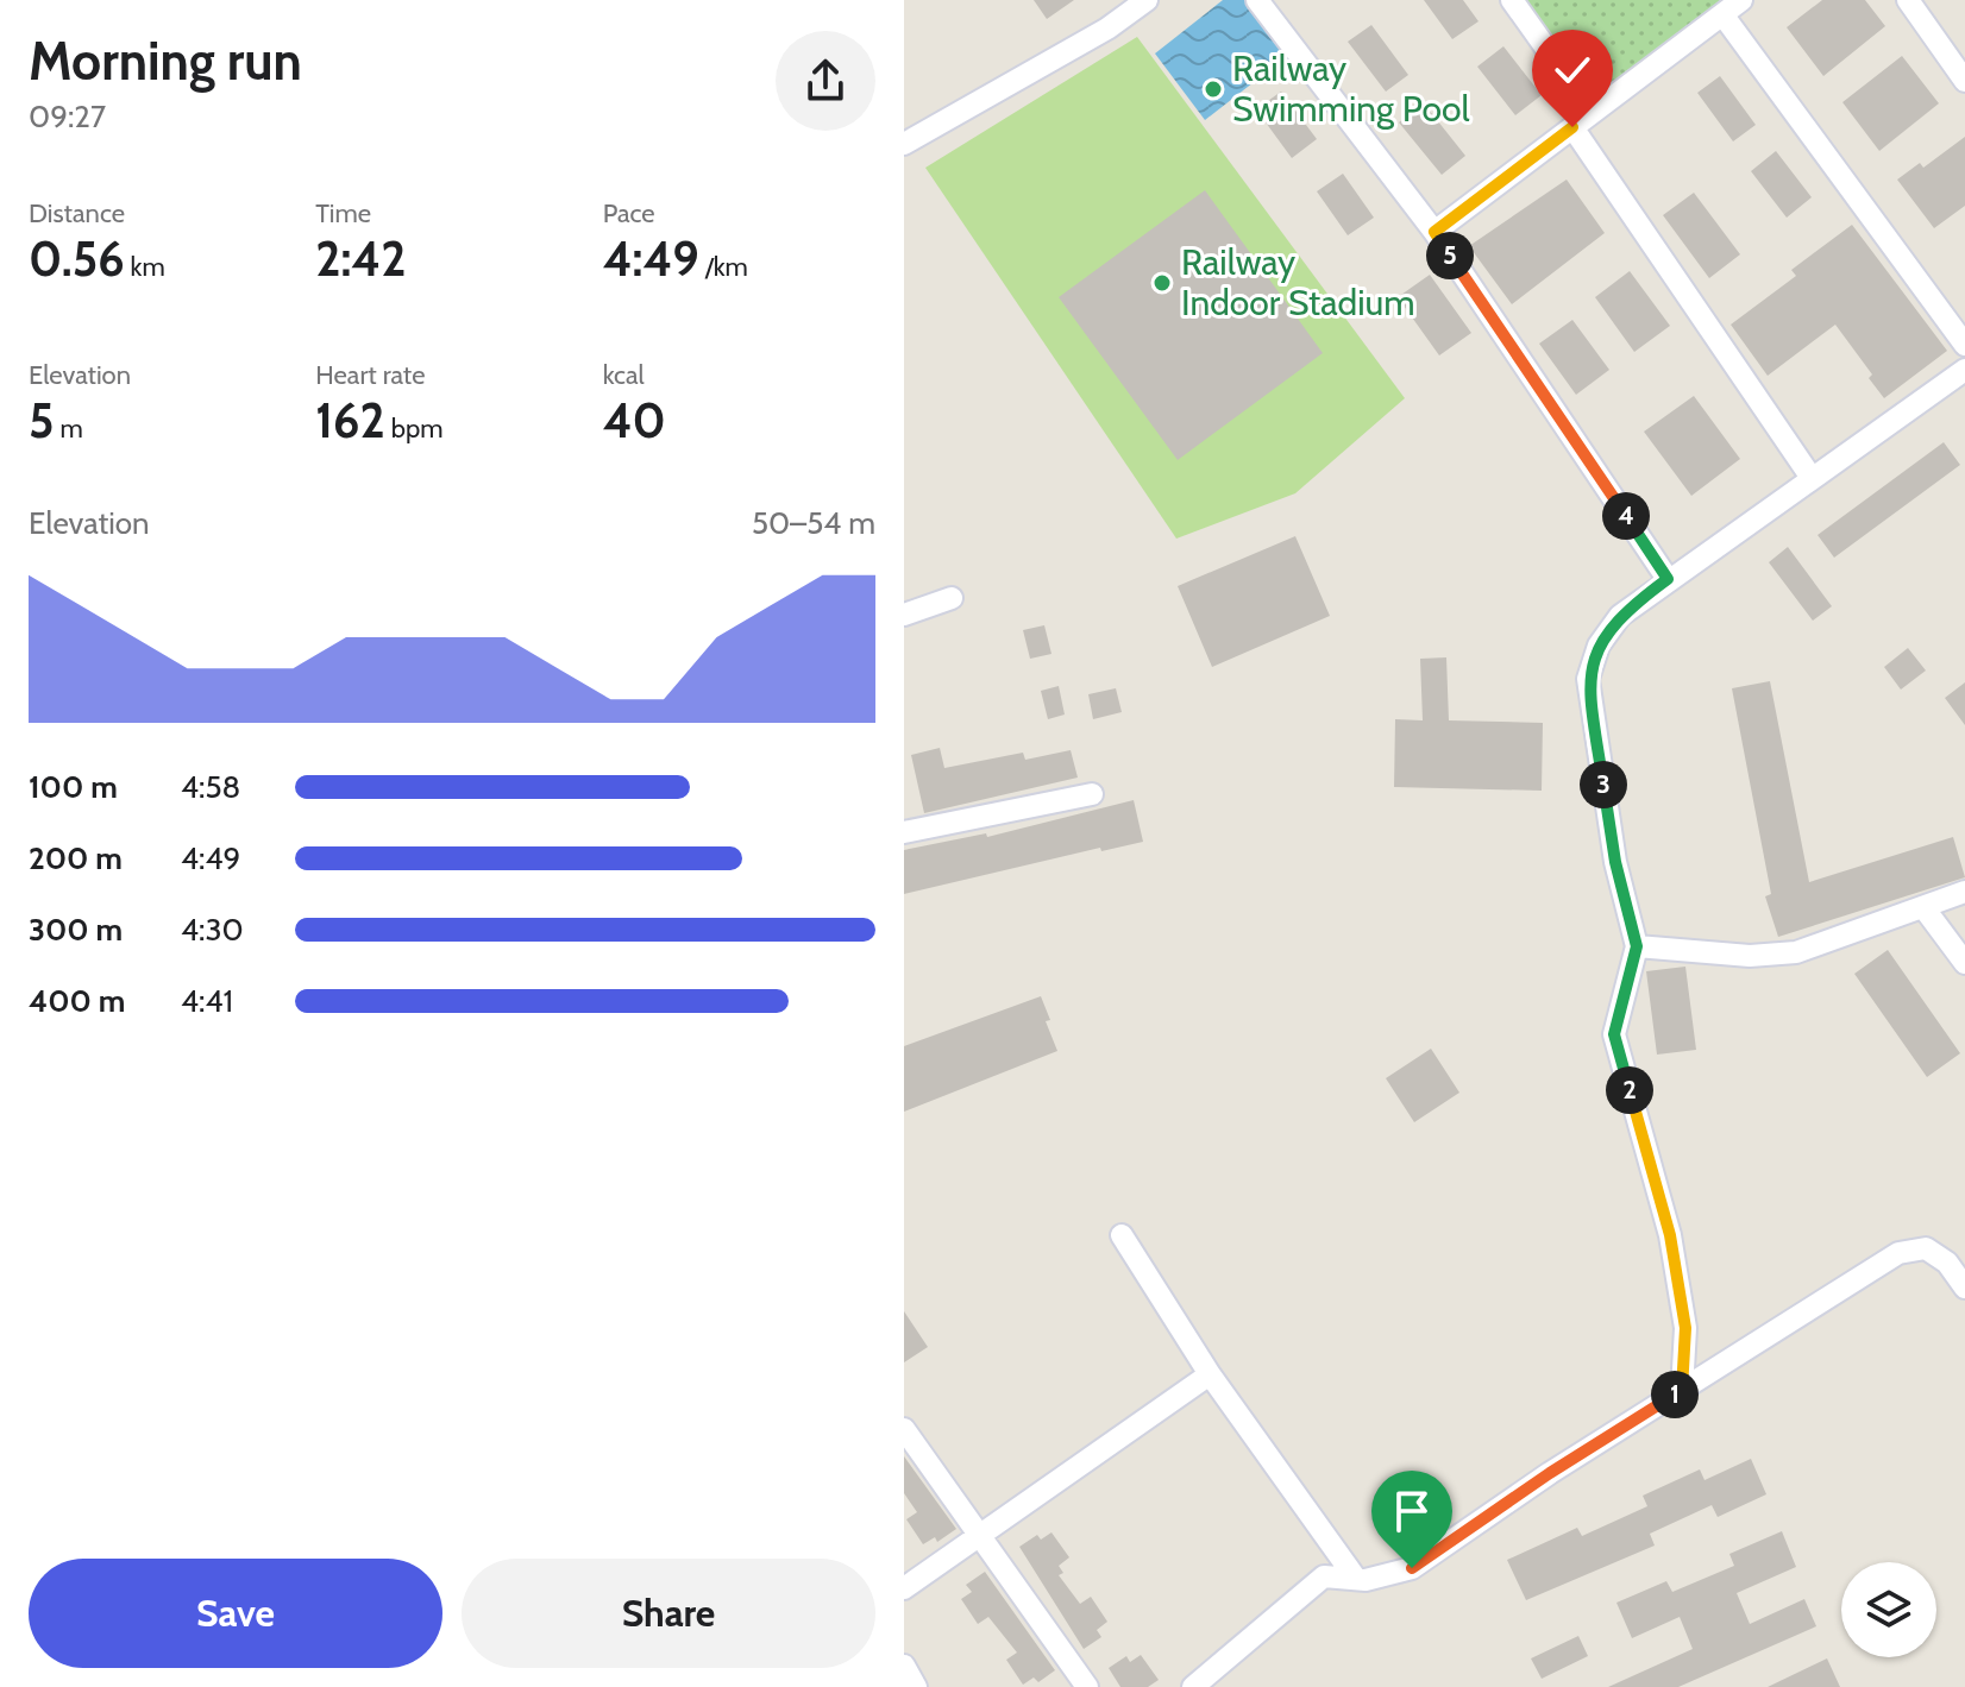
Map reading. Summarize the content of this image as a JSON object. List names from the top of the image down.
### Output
{
  "places": ["Railway Swimming Pool", "Railway Indoor Stadium"],
  "page": {
    "heading": ["Morning run", "09:27"],
    "stats": [
      ["Distance", "0.56 km"],
      ["Time", "2:42"],
      ["Pace", "4:49 /km"],
      ["Elevation", "5 m"],
      ["Heart rate", "162 bpm"],
      ["kcal", "40"]
    ],
    "pins": [
      "5",
      "4",
      "3",
      "2",
      "1"
    ],
    "chart": ["Elevation", "50–54 m"],
    "list": [
      {
        "name": "100 m",
        "note": "4:58"
      },
      {
        "name": "200 m",
        "note": "4:49"
      },
      {
        "name": "300 m",
        "note": "4:30"
      },
      {
        "name": "400 m",
        "note": "4:41"
      }
    ],
    "buttons": ["Save", "Share"]
  }
}
